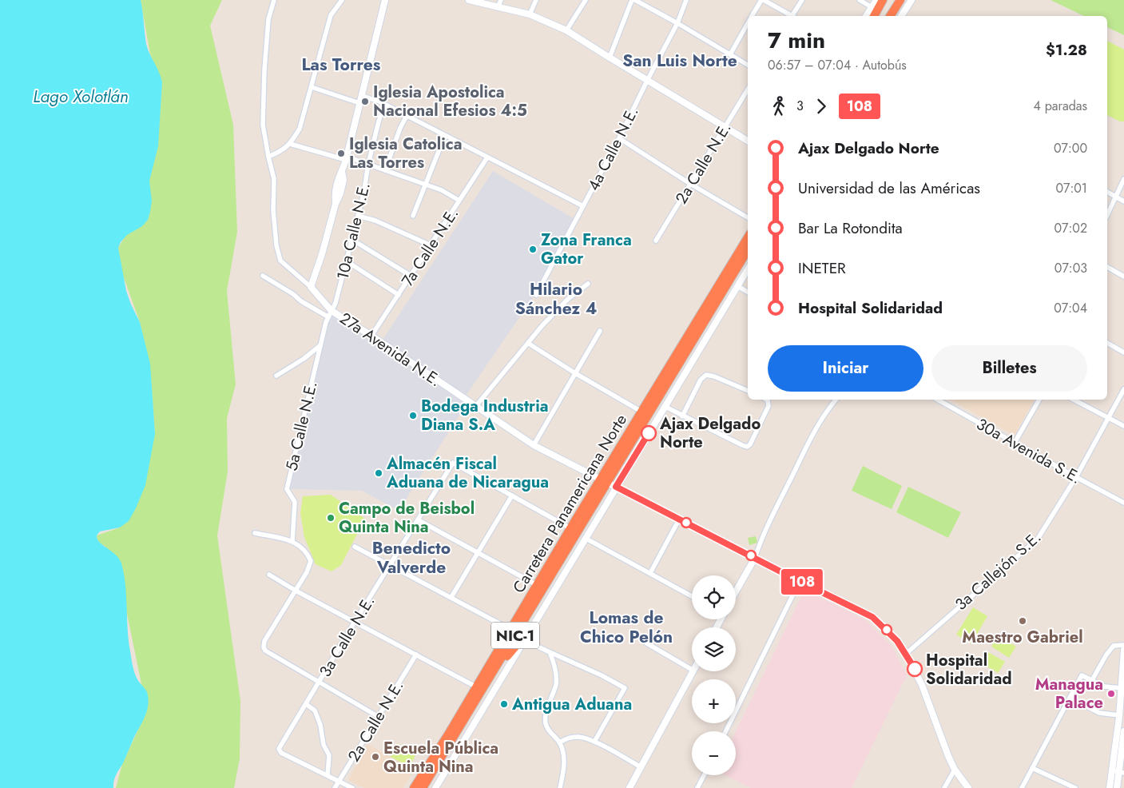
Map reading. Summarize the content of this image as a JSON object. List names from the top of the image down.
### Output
{
  "streets": {
    "highway": ["Carretera Panamericana Norte", "NIC-1"],
    "street": [
      "4a Calle N.E.",
      "2a Calle N.E.",
      "10a Calle N.E.",
      "7a Calle N.E.",
      "27a Avenida N.E.",
      "5a Calle N.E.",
      "30a Avenida S.E.",
      "3a Callejón S.E.",
      "3a Calle N.E."
    ]
  },
  "crossings": [
    ["10a Calle N.E.", "27a Avenida N.E."],
    ["10a Calle N.E.", "5a Calle N.E."],
    ["7a Calle N.E.", "27a Avenida N.E."],
    ["27a Avenida N.E.", "5a Calle N.E."],
    ["27a Avenida N.E.", "Carretera Panamericana Norte"],
    ["27a Avenida N.E.", "3a Callejón S.E."],
    ["30a Avenida S.E.", "3a Callejón S.E."]
  ],
  "districts": [
    "San Luis Norte",
    "Las Torres",
    "Hilario Sánchez 4",
    "Benedicto Valverde",
    "Lomas de Chico Pelón"
  ],
  "water": ["Lago Xolotlán"],
  "places": [
    "Iglesia Apostolica Nacional Efesios 4:5",
    "Iglesia Catolica Las Torres",
    "Zona Franca Gator",
    "Bodega Industria Diana S.A",
    "Ajax Delgado Norte",
    "Almacén Fiscal Aduana de Nicaragua",
    "Campo de Beisbol Quinta Nina",
    "Maestro Gabriel",
    "Hospital Solidaridad",
    "Managua Palace",
    "Antigua Aduana",
    "Escuela Pública Quinta Nina"
  ],
  "lines": ["bus line 108"],
  "page": {
    "on_map": "108",
    "heading": ["7 min", "06:57 – 07:04 · Autobús", "$1.28"],
    "legs": ["3", "108", "4 paradas"],
    "list": [
      {
        "name": "Ajax Delgado Norte",
        "value": "07:00"
      },
      {
        "name": "Universidad de las Américas",
        "value": "07:01"
      },
      {
        "name": "Bar La Rotondita",
        "value": "07:02"
      },
      {
        "name": "INETER",
        "value": "07:03"
      },
      {
        "name": "Hospital Solidaridad",
        "value": "07:04"
      }
    ],
    "buttons": ["Iniciar", "Billetes"],
    "map_buttons": ["+", "−"]
  }
}
